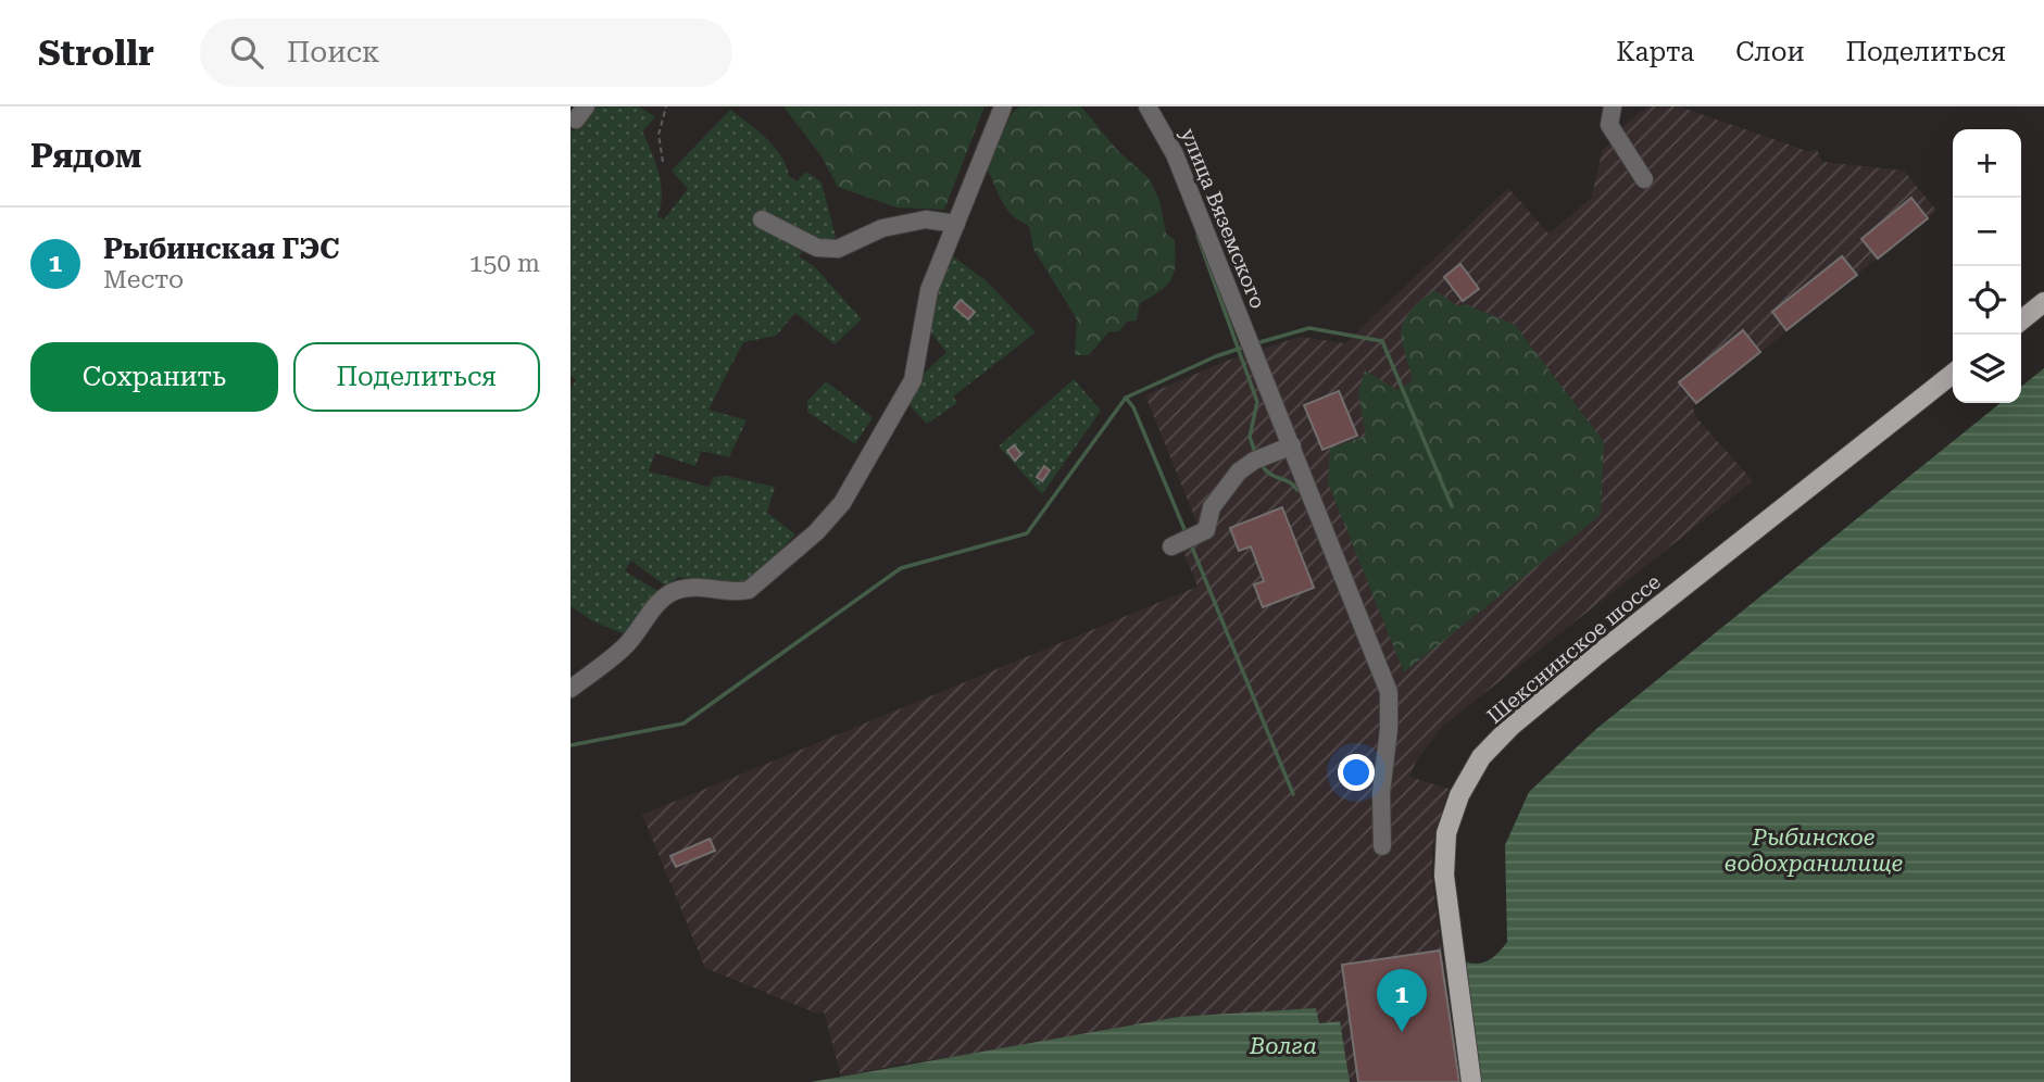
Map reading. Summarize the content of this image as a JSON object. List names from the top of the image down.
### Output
{
  "streets": {
    "main road": ["Шекснинское шоссе"],
    "street": ["улица Вяземского"]
  },
  "water": ["Рыбинское водохранилище", "Волга"],
  "page": {
    "header": "Strollr",
    "search": "Поиск",
    "nav": ["Карта", "Слои", "Поделиться"],
    "heading": "Рядом",
    "map_buttons": ["+", "−"],
    "list": [
      {
        "mark": "1",
        "name": "Рыбинская ГЭС",
        "note": "Место",
        "value": "150 m"
      }
    ],
    "buttons": ["Сохранить", "Поделиться"],
    "pins": "1"
  }
}
